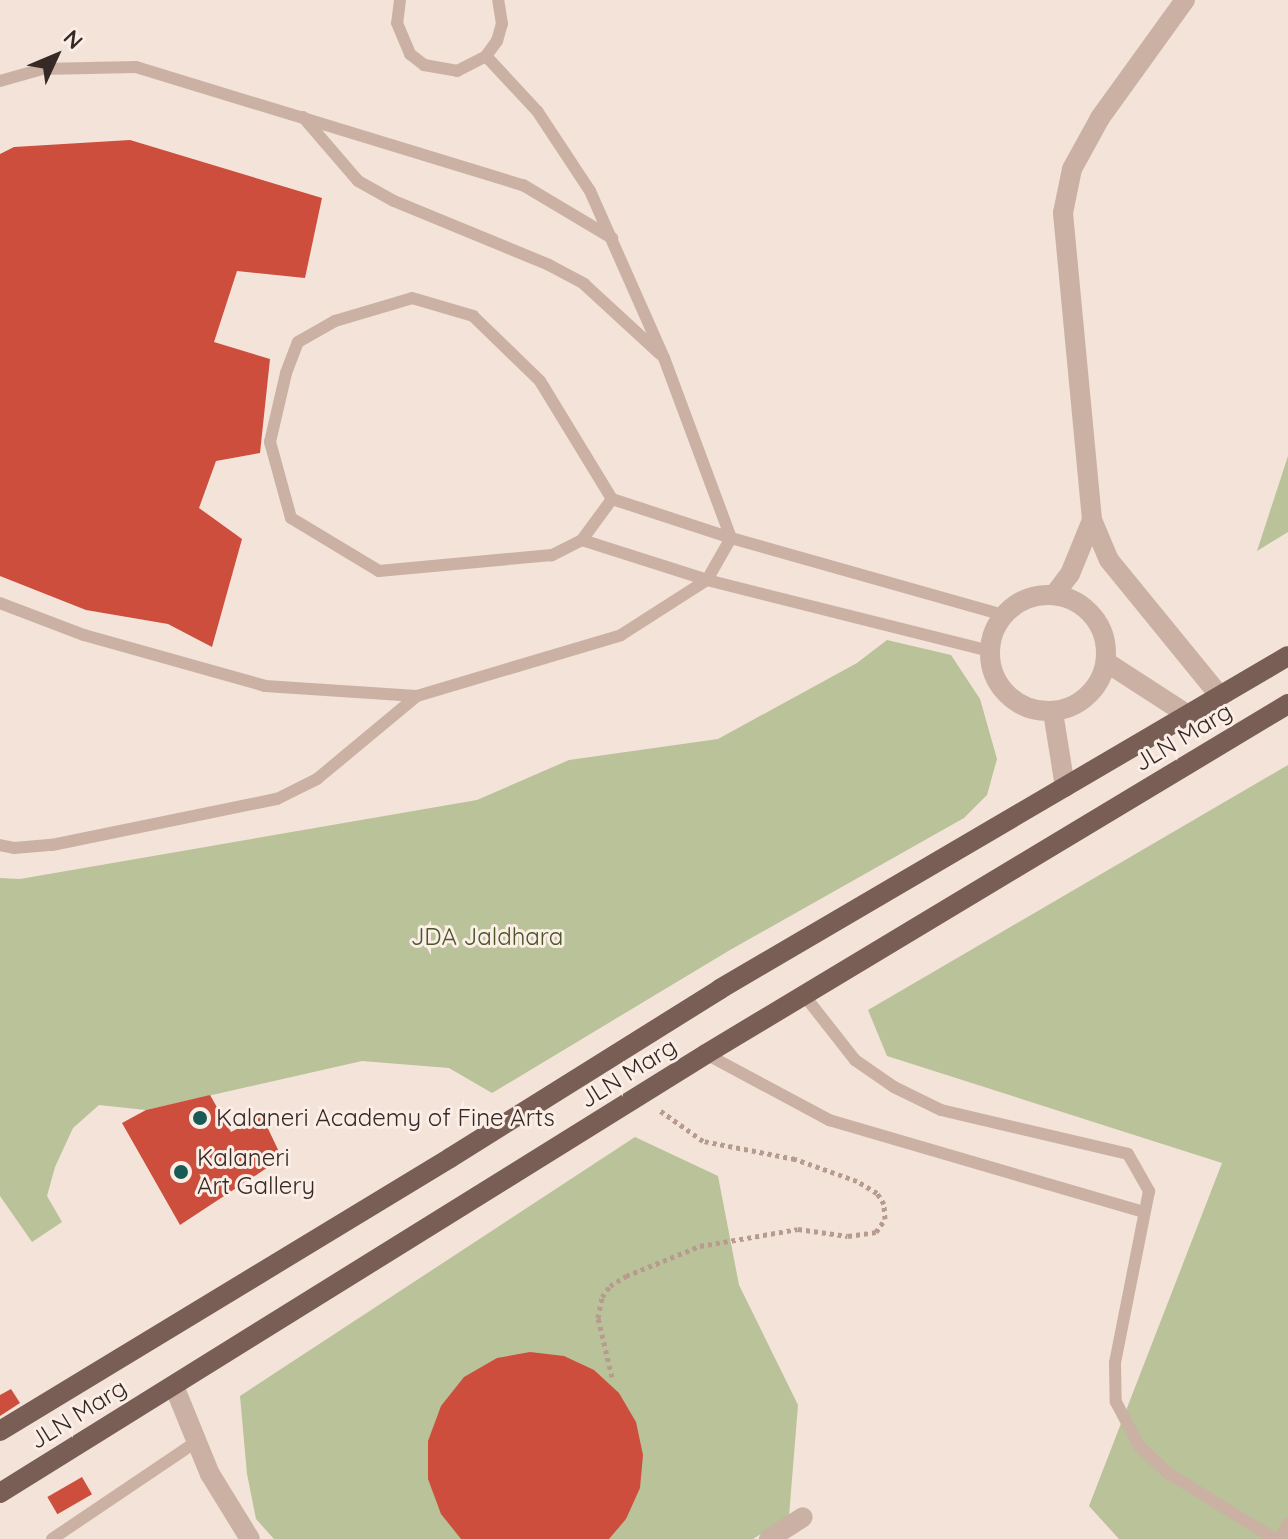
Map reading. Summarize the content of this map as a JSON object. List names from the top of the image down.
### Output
{
  "streets": {
    "main road": ["JLN Marg"]
  },
  "parks": ["JDA Jaldhara"],
  "places": ["Kalaneri Academy of Fine Arts", "Kalaneri Art Gallery"],
  "north": "top right"
}
